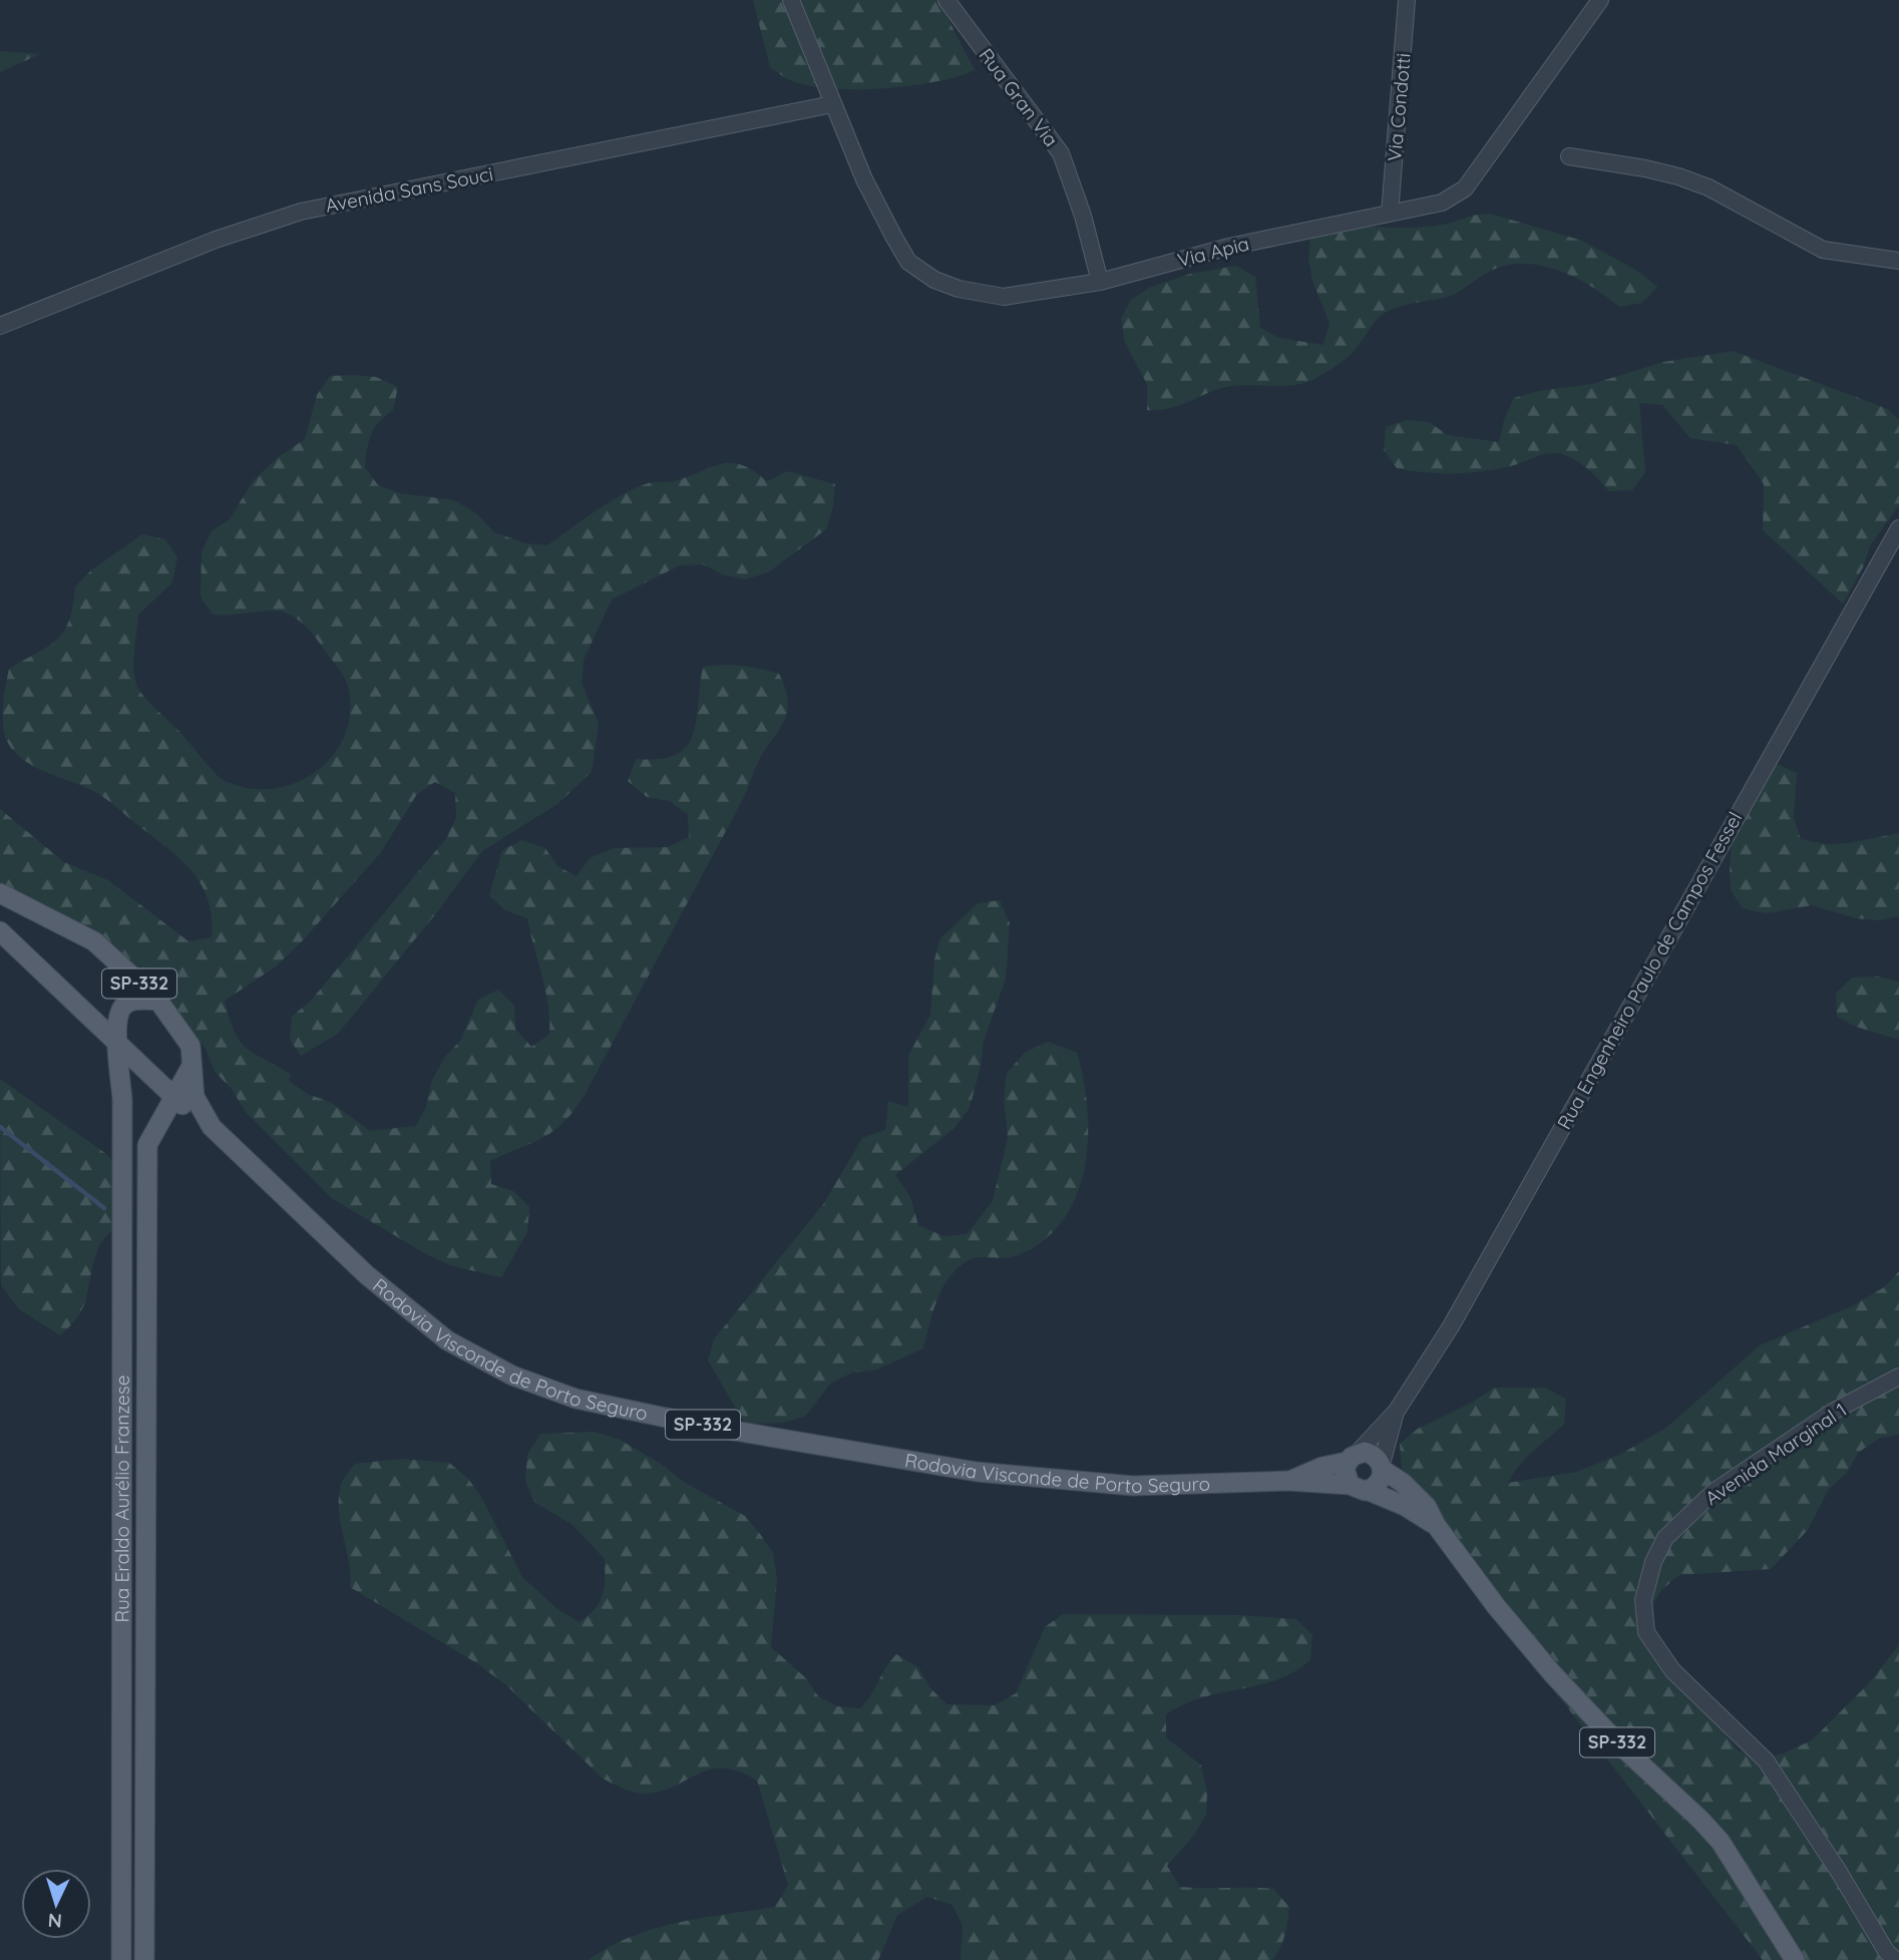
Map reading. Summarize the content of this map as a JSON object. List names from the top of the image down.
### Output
{
  "streets": {
    "main road": ["SP-332", "Rodovia Visconde de Porto Seguro", "Rua Eraldo Aurélio Franzese"],
    "street": [
      "Rua Gran Via",
      "Via Condotti",
      "Avenida Sans Souci",
      "Via Apia",
      "Rua Engenheiro Paulo de Campos Fessel",
      "Avenida Marginal 1"
    ]
  },
  "crossings": [
    ["Rua Gran Via", "Via Apia"],
    ["Via Condotti", "Via Apia"],
    ["Avenida Sans Souci", "Via Apia"],
    ["Rua Engenheiro Paulo de Campos Fessel", "SP-332"],
    ["Rua Engenheiro Paulo de Campos Fessel", "Rodovia Visconde de Porto Seguro"],
    ["SP-332", "Rodovia Visconde de Porto Seguro"],
    ["Rodovia Visconde de Porto Seguro", "Rua Eraldo Aurélio Franzese"]
  ],
  "north": "bottom"
}
